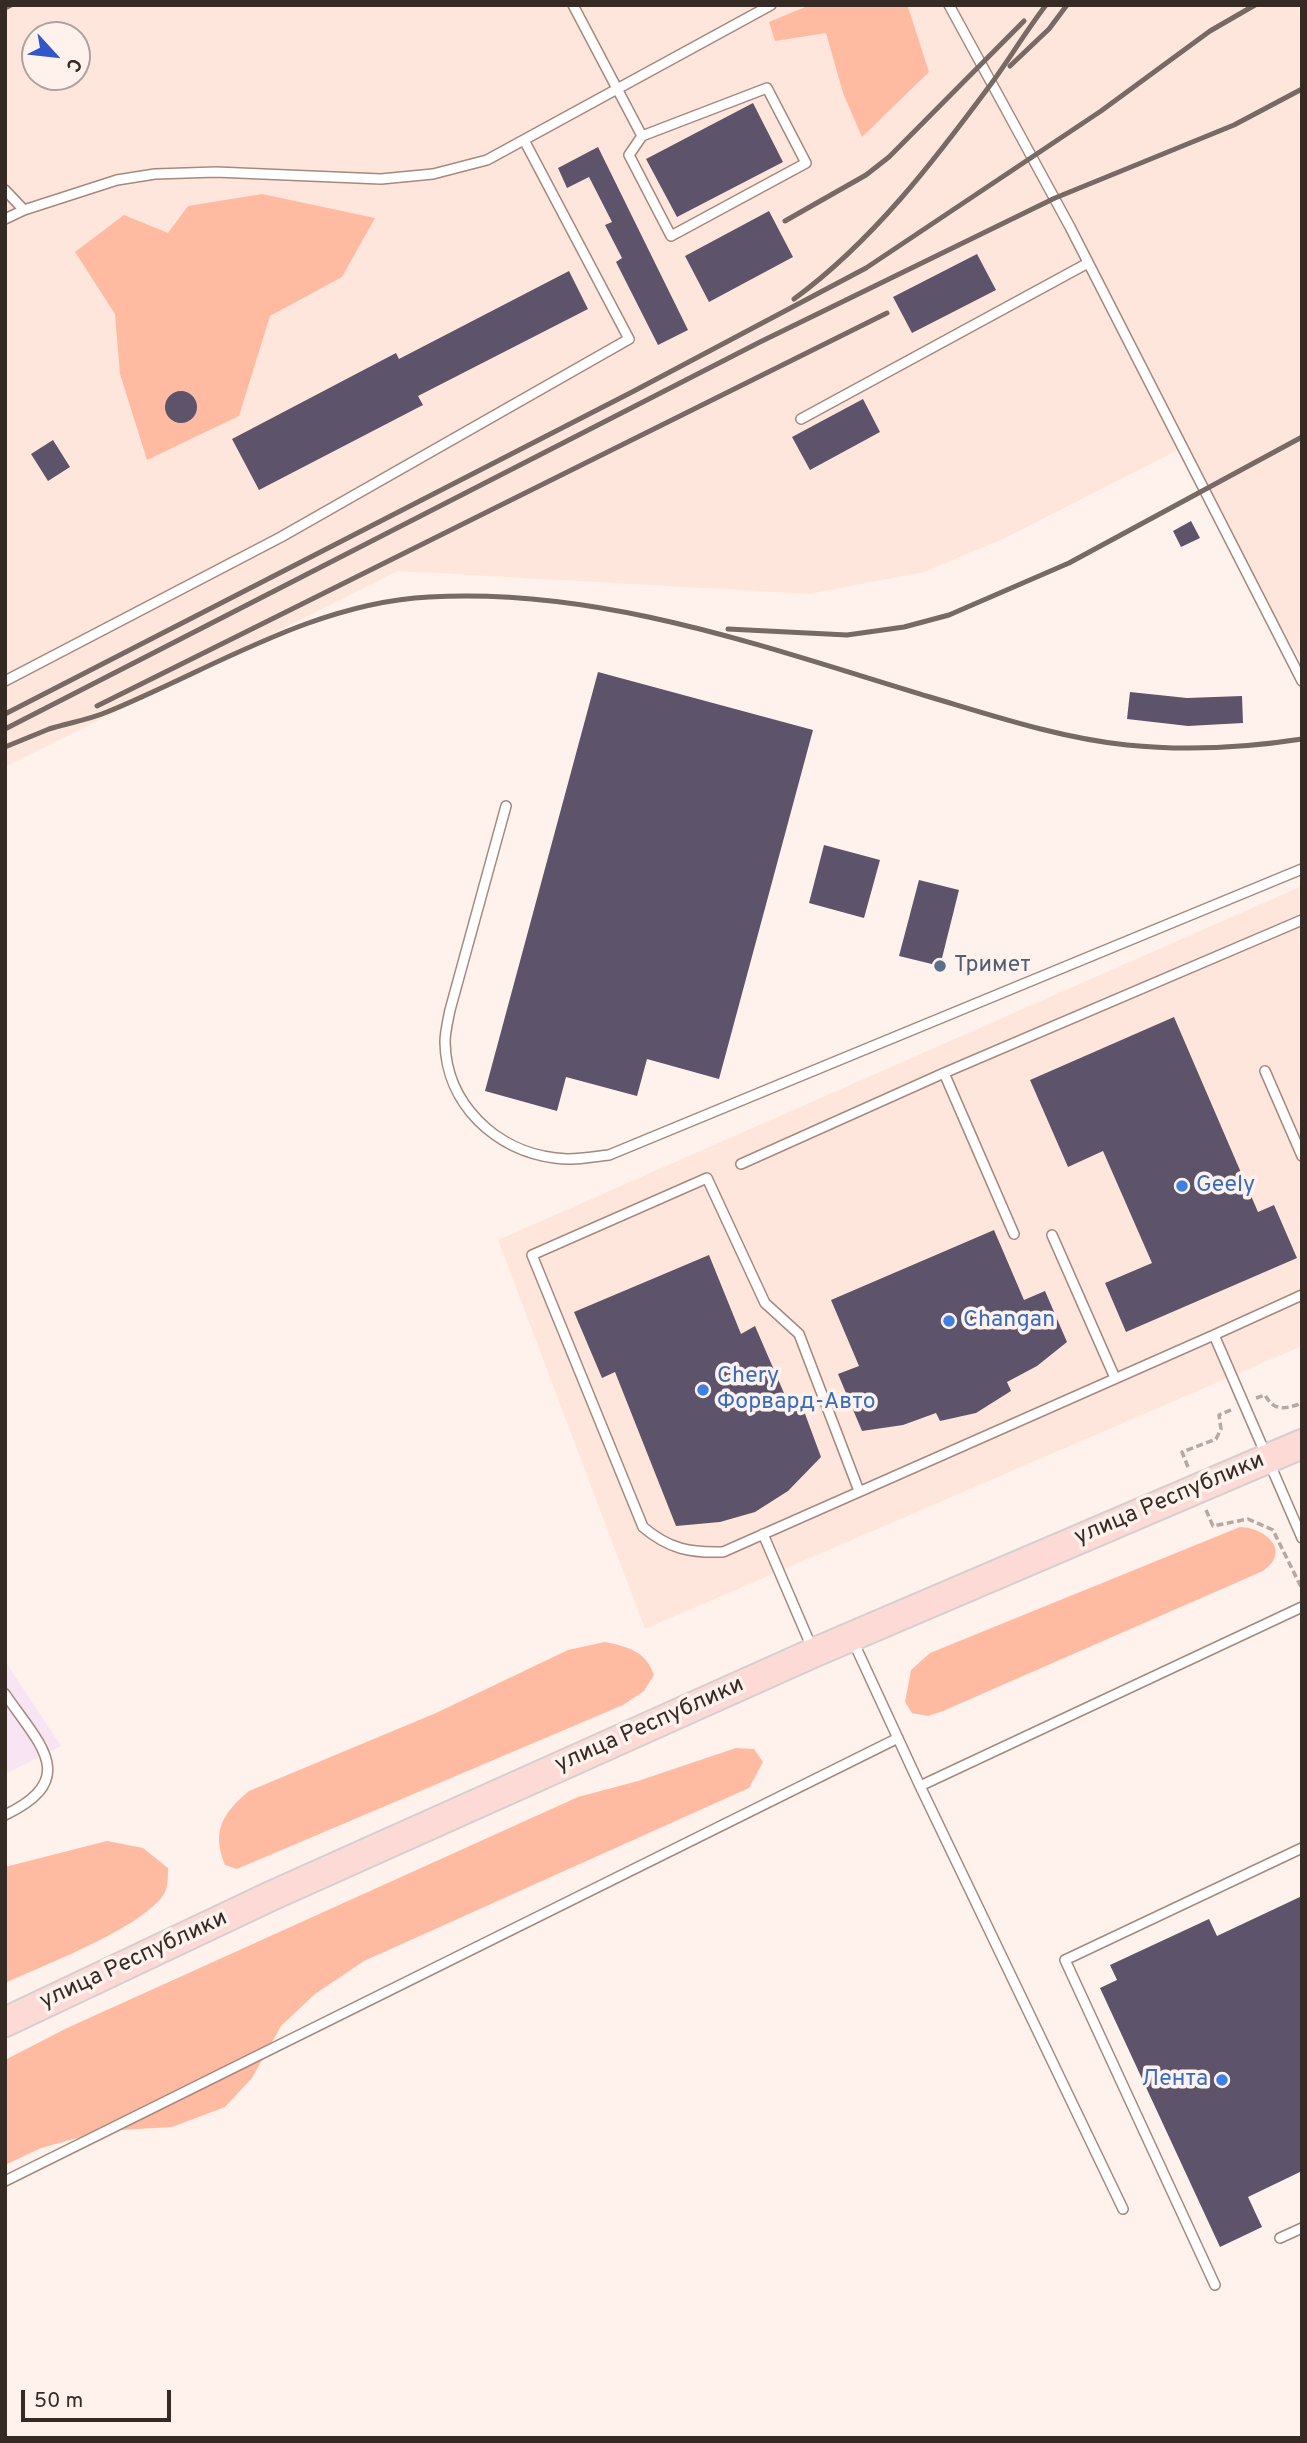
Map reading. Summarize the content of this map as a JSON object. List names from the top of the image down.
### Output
{
  "streets": {
    "main road": ["улица Республики"]
  },
  "places": [
    "Тримет",
    "Geely",
    "Changan",
    "Chery Форвард-Авто",
    "Лента"
  ],
  "scale_bar": "50 m",
  "north": "bottom right"
}
